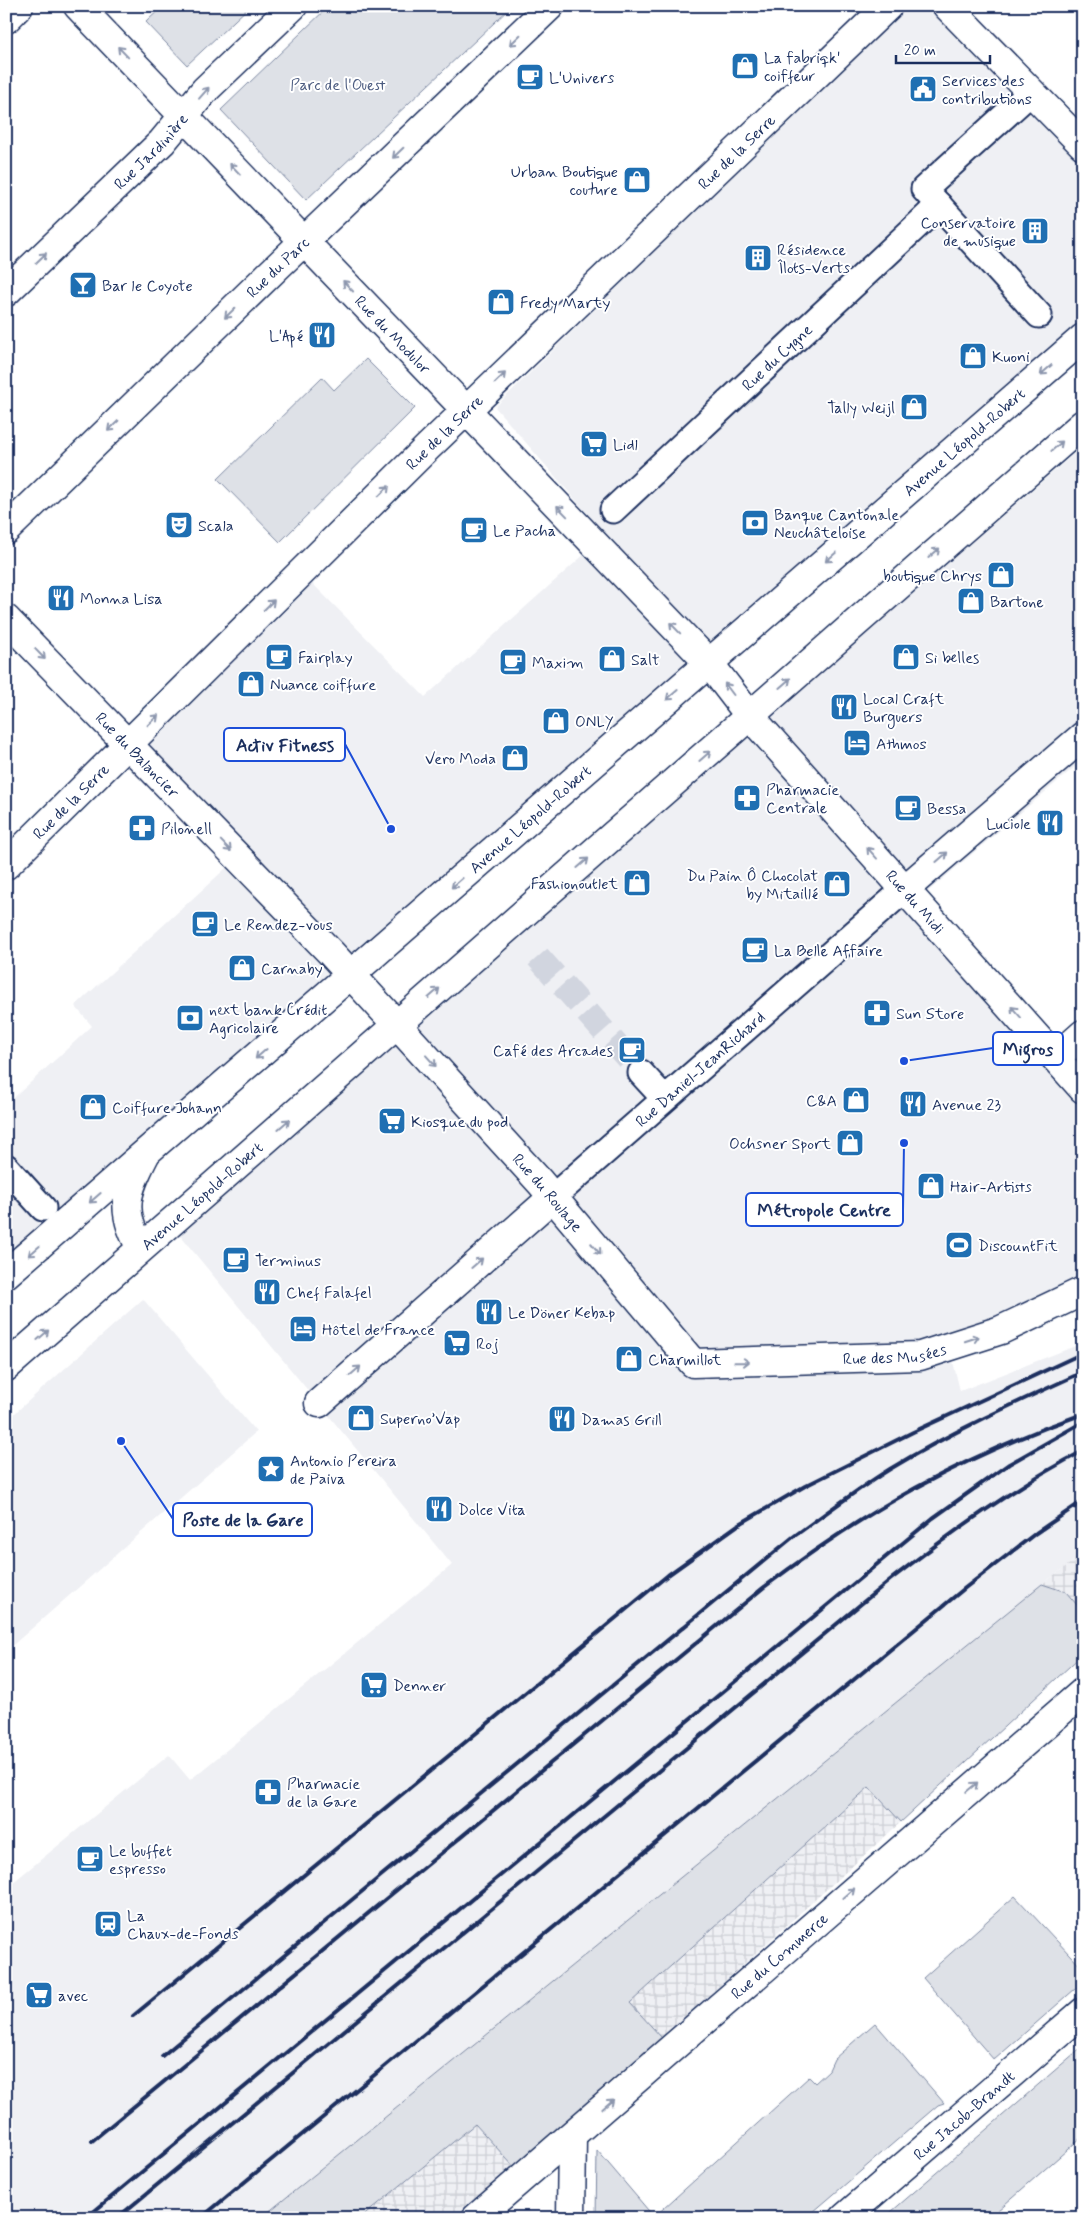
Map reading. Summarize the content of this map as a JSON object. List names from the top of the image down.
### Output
{
  "streets": {
    "street": [
      "Rue Jardinière",
      "Rue de la Serre",
      "Rue du Parc",
      "Rue du Modulor",
      "Rue du Cygne",
      "Avenue Léopold-Robert",
      "Rue du Balancier",
      "Rue du Midi",
      "Rue Daniel-JeanRichard",
      "Rue du Roulage",
      "Rue des Musées",
      "Rue du Commerce",
      "Rue Jacob-Brandt"
    ]
  },
  "crossings": [
    ["Rue Jardinière", "Rue du Modulor"],
    ["Rue de la Serre", "Rue du Modulor"],
    ["Rue de la Serre", "Rue du Balancier"],
    ["Rue du Parc", "Rue du Modulor"],
    ["Rue du Modulor", "Avenue Léopold-Robert"],
    ["Avenue Léopold-Robert", "Rue du Balancier"],
    ["Avenue Léopold-Robert", "Rue du Midi"],
    ["Avenue Léopold-Robert", "Rue du Roulage"],
    ["Rue du Midi", "Rue Daniel-JeanRichard"],
    ["Rue Daniel-JeanRichard", "Rue du Roulage"],
    ["Rue du Roulage", "Rue des Musées"]
  ],
  "one_way": [
    "Rue Jardinière",
    "Rue de la Serre",
    "Rue du Parc",
    "Rue du Modulor",
    "Rue du Balancier",
    "Rue du Midi",
    "Rue Daniel-JeanRichard",
    "Rue du Roulage",
    "Rue des Musées",
    "Rue du Commerce"
  ],
  "parks": ["Parc de l'Ouest"],
  "places": {
    "shop": [
      "La fabriqk' coiffeur",
      "Urban Boutique couture",
      "Fredy Marty",
      "Kuoni",
      "Tally Weijl",
      "boutique Chrys",
      "Bartone",
      "Si belles",
      "Salt",
      "Nuance coiffure",
      "ONLY",
      "Vero Moda",
      "Fashionoutlet",
      "Du Pain Ô Chocolat by Mitaillé",
      "Carnaby",
      "C&A",
      "Coiffure Johann",
      "Ochsner Sport",
      "Hair-Artists",
      "Charmillot",
      "Superno’Vap"
    ],
    "cafe": [
      "L'Univers",
      "Le Pacha",
      "Fairplay",
      "Maxim",
      "Bessa",
      "Le Rendez-vous",
      "La Belle Affaire",
      "Café des Arcades",
      "Terminus",
      "Le buffet espresso"
    ],
    "public building": ["Services des contributions"],
    "building": ["Conservatoire de musique", "Résidence Îlots-Verts"],
    "bar": ["Bar le Coyote"],
    "restaurant": [
      "L'Apé",
      "Monna Lisa",
      "Local Craft Burguers",
      "Luciole",
      "Avenue 23",
      "Chef Falafel",
      "Le Döner Kebap",
      "Damas Grill",
      "Dolce Vita"
    ],
    "supermarket": [
      "Lidl",
      "Kiosque du pod",
      "Roj",
      "Denner",
      "avec"
    ],
    "bank": ["Banque Cantonale Neuchâteloise", "next bank Crédit Agricolaire"],
    "theatre": ["Scala"],
    "hotel": ["Athmos", "Hôtel de France"],
    "pharmacy": [
      "Pharmacie Centrale",
      "Pilonell",
      "Sun Store",
      "Pharmacie de la Gare"
    ],
    "other": [
      "Activ Fitness",
      "Migros",
      "Métropole Centre",
      "Poste de la Gare"
    ],
    "sports": ["DiscountFit"],
    "place": ["Antonio Pereira de Paiva"],
    "station": ["La Chaux-de-Fonds"]
  },
  "scale_bar": "20 m"
}
